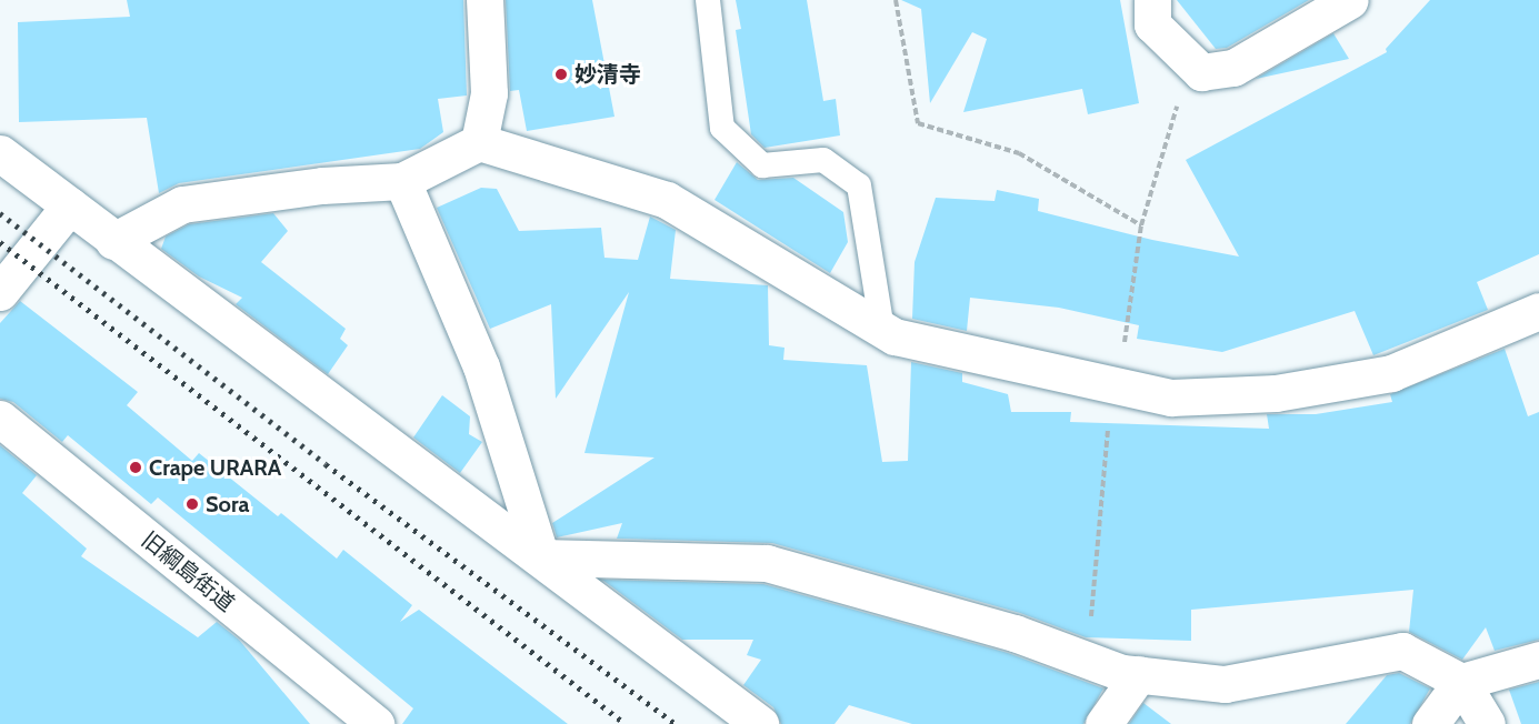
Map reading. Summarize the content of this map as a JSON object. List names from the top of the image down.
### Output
{
  "streets": {
    "street": ["旧綱島街道"]
  },
  "places": ["妙清寺", "Crape URARA", "Sora"]
}
